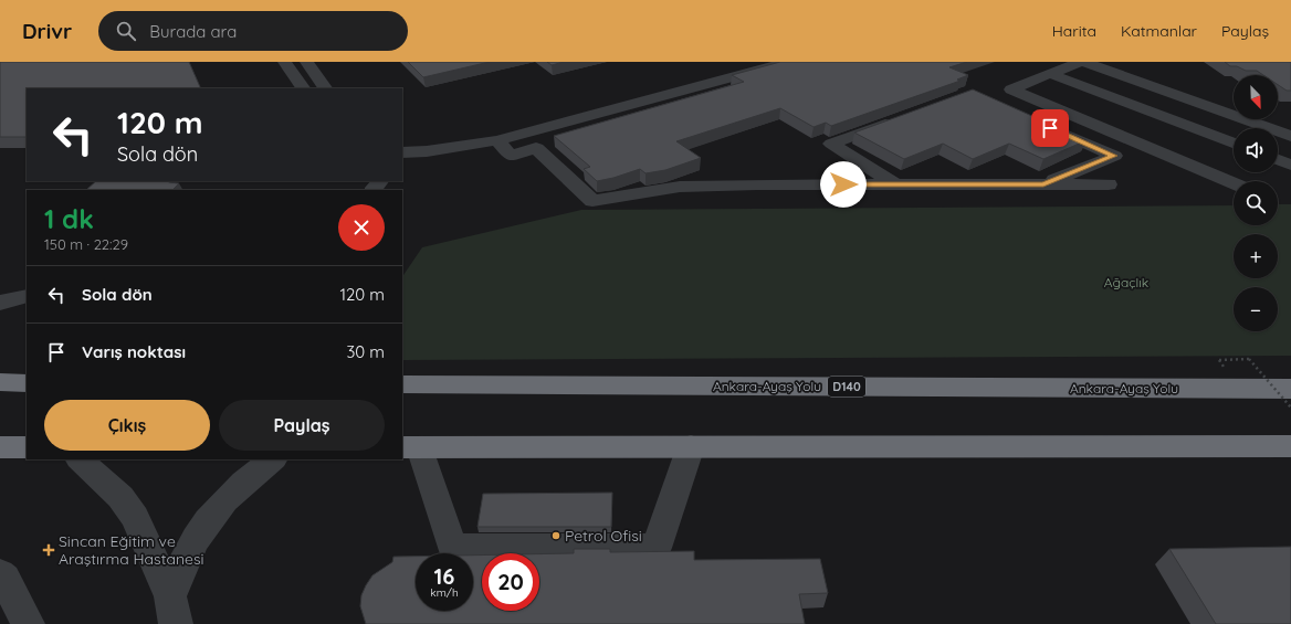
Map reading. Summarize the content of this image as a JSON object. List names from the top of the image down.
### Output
{
  "streets": {
    "highway": ["Ankara-Ayaş Yolu", "D140"]
  },
  "parks": ["Ağaçlık"],
  "places": {
    "other": ["Petrol Ofisi"],
    "health": ["Sincan Eğitim ve Araştırma Hastanesi"]
  },
  "north": "bottom right",
  "page": {
    "header": "Drivr",
    "search": "Burada ara",
    "nav": ["Harita", "Katmanlar", "Paylaş"],
    "map_buttons": ["+", "−"],
    "turn": ["120 m", "Sola dön"],
    "heading": ["1 dk", "150 m · 22:29"],
    "list": [
      {
        "name": "Sola dön",
        "value": "120 m"
      },
      {
        "name": "Varış noktası",
        "value": "30 m"
      }
    ],
    "buttons": ["Çıkış", "Paylaş"],
    "speed": "16 km/h",
    "limit": "20"
  }
}
